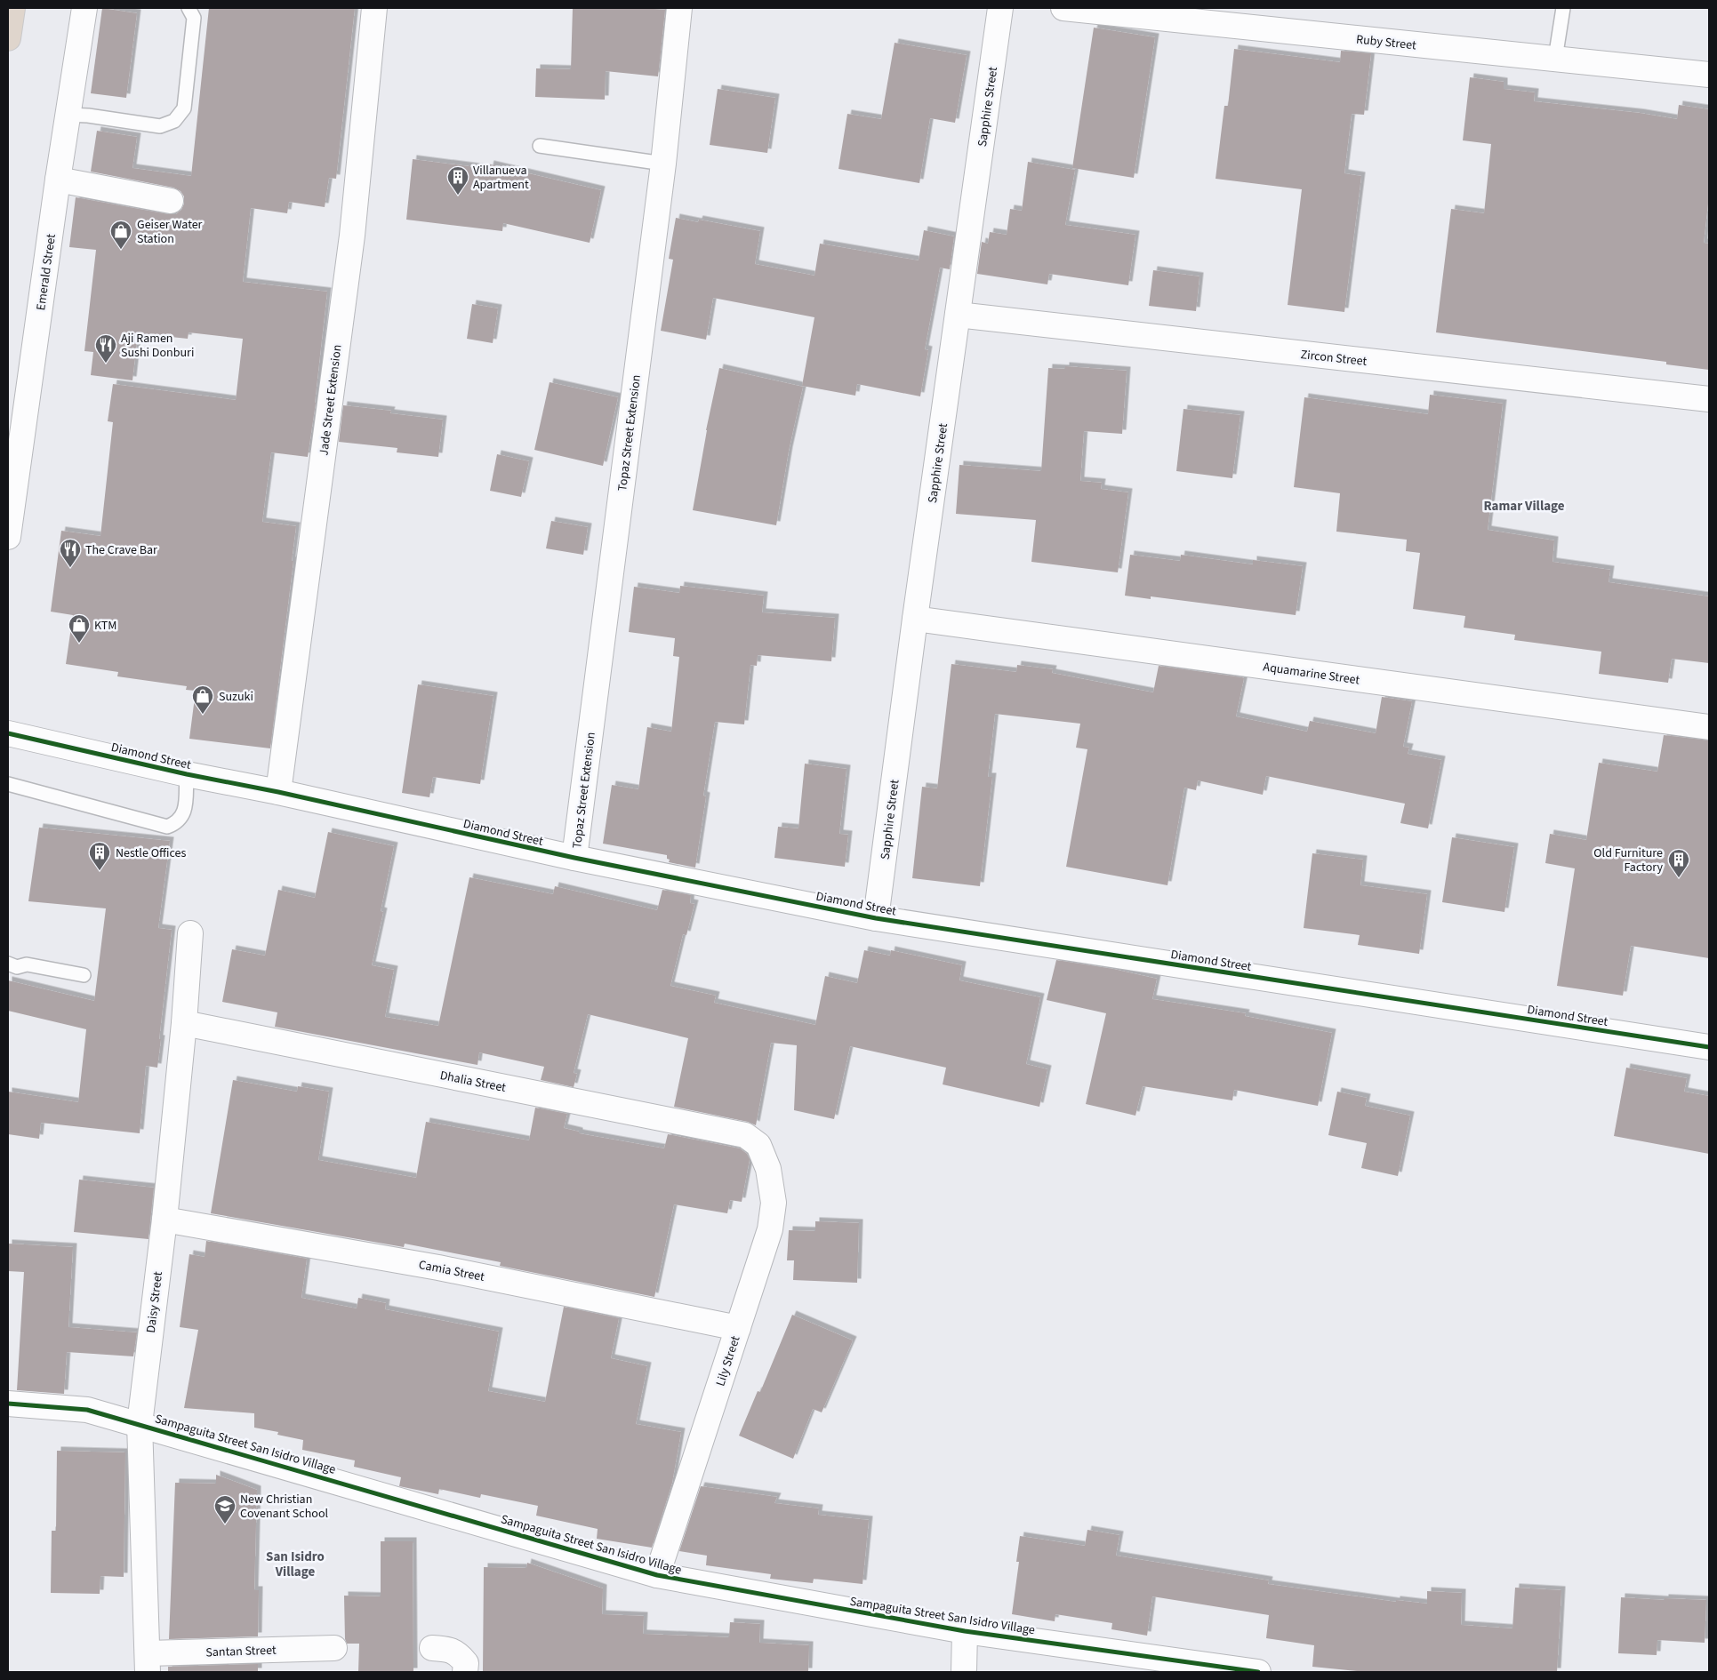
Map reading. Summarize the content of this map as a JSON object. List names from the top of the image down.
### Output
{
  "streets": {
    "street": [
      "Ruby Street",
      "Sapphire Street",
      "Emerald Street",
      "Zircon Street",
      "Jade Street Extension",
      "Topaz Street Extension",
      "Aquamarine Street",
      "Diamond Street",
      "Dhalia Street",
      "Camia Street",
      "Daisy Street",
      "Lily Street",
      "Sampaguita Street San Isidro Village",
      "Santan Street"
    ]
  },
  "crossings": [
    ["Sapphire Street", "Zircon Street"],
    ["Sapphire Street", "Aquamarine Street"],
    ["Sapphire Street", "Diamond Street"],
    ["Jade Street Extension", "Diamond Street"],
    ["Topaz Street Extension", "Diamond Street"],
    ["Dhalia Street", "Daisy Street"],
    ["Dhalia Street", "Lily Street"],
    ["Camia Street", "Daisy Street"],
    ["Camia Street", "Lily Street"],
    ["Daisy Street", "Sampaguita Street San Isidro Village"],
    ["Daisy Street", "Santan Street"],
    ["Lily Street", "Sampaguita Street San Isidro Village"]
  ],
  "districts": ["Ramar Village", "San Isidro Village"],
  "places": {
    "building": ["Villanueva Apartment", "Nestle Offices", "Old Furniture Factory"],
    "shop": ["Geiser Water Station", "KTM", "Suzuki"],
    "restaurant": ["Aji Ramen Sushi Donburi", "The Crave Bar"],
    "school or university": ["New Christian Covenant School"]
  }
}
